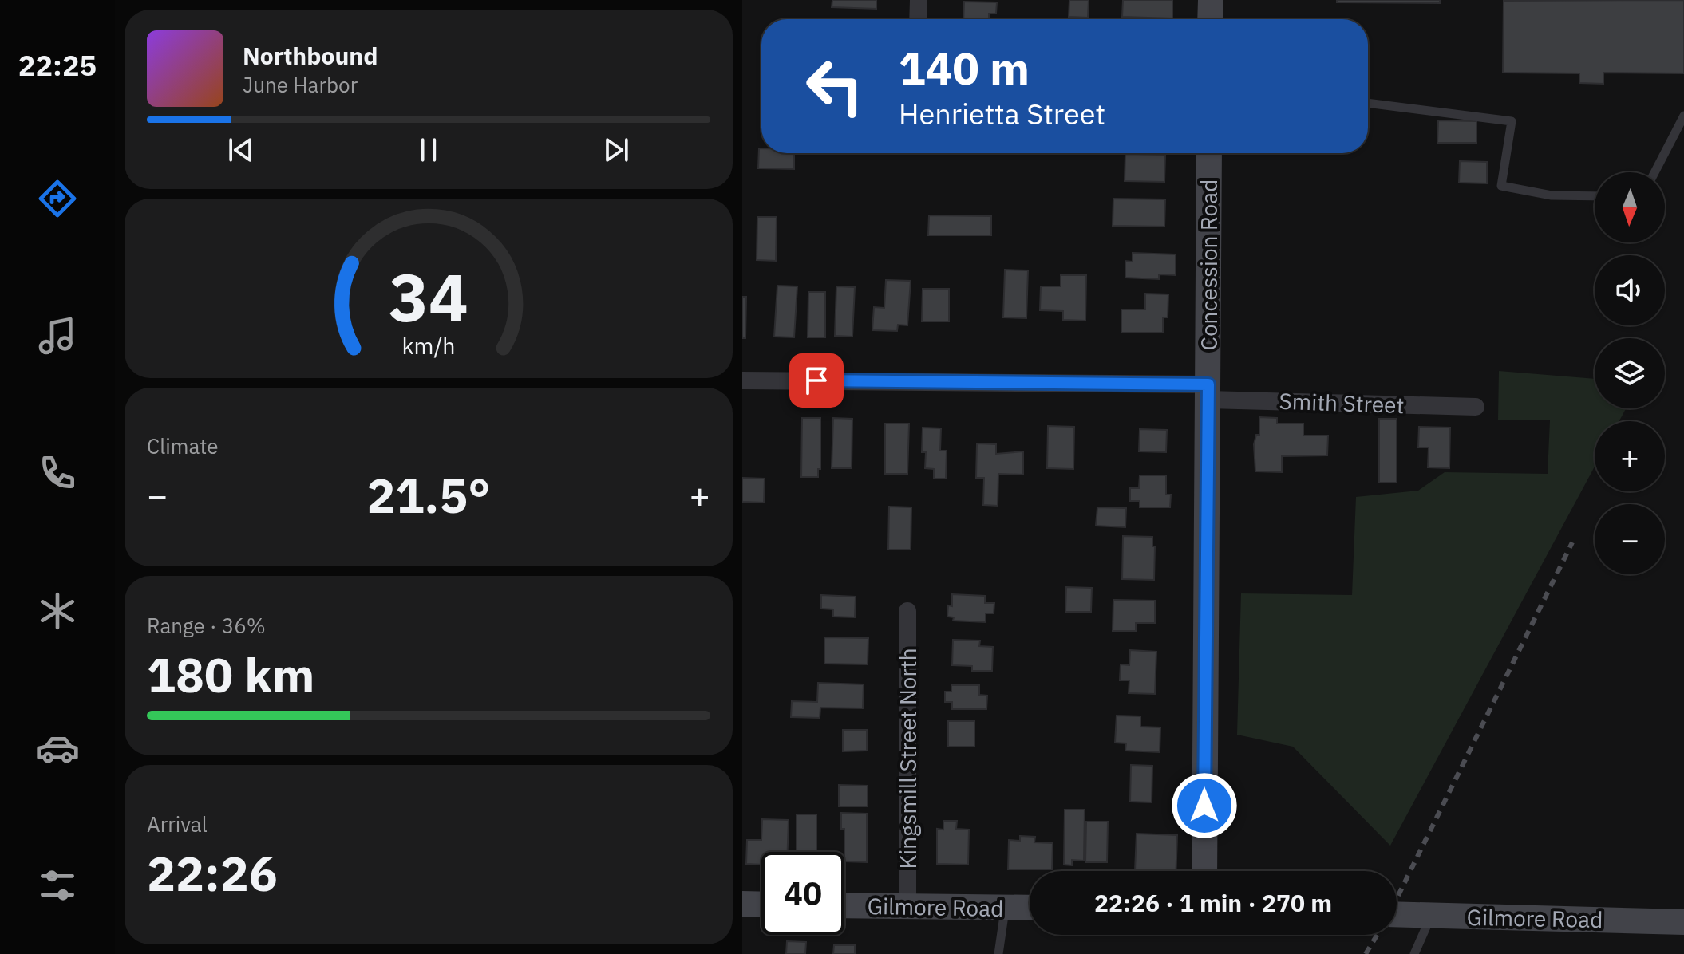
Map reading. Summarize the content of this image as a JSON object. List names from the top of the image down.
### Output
{
  "streets": {
    "street": [
      "Concession Road",
      "Smith Street",
      "Kingsmill Street North",
      "Gilmore Road"
    ]
  },
  "crossings": [
    ["Concession Road", "Smith Street"],
    ["Kingsmill Street North", "Gilmore Road"]
  ],
  "north": "bottom",
  "page": {
    "tabs": "22:25",
    "turn": ["140 m", "Henrietta Street"],
    "song": ["Northbound", "June Harbor"],
    "map_buttons": ["+", "−"],
    "tile": [
      "Climate",
      ["Range · 36%", "180 km"],
      ["Arrival", "22:26"]
    ],
    "heat": ["−", "21.5°", "+"],
    "limit": "40",
    "trip": "22:26 · 1 min · 270 m",
    "gauge": ["34", "km/h"]
  }
}
